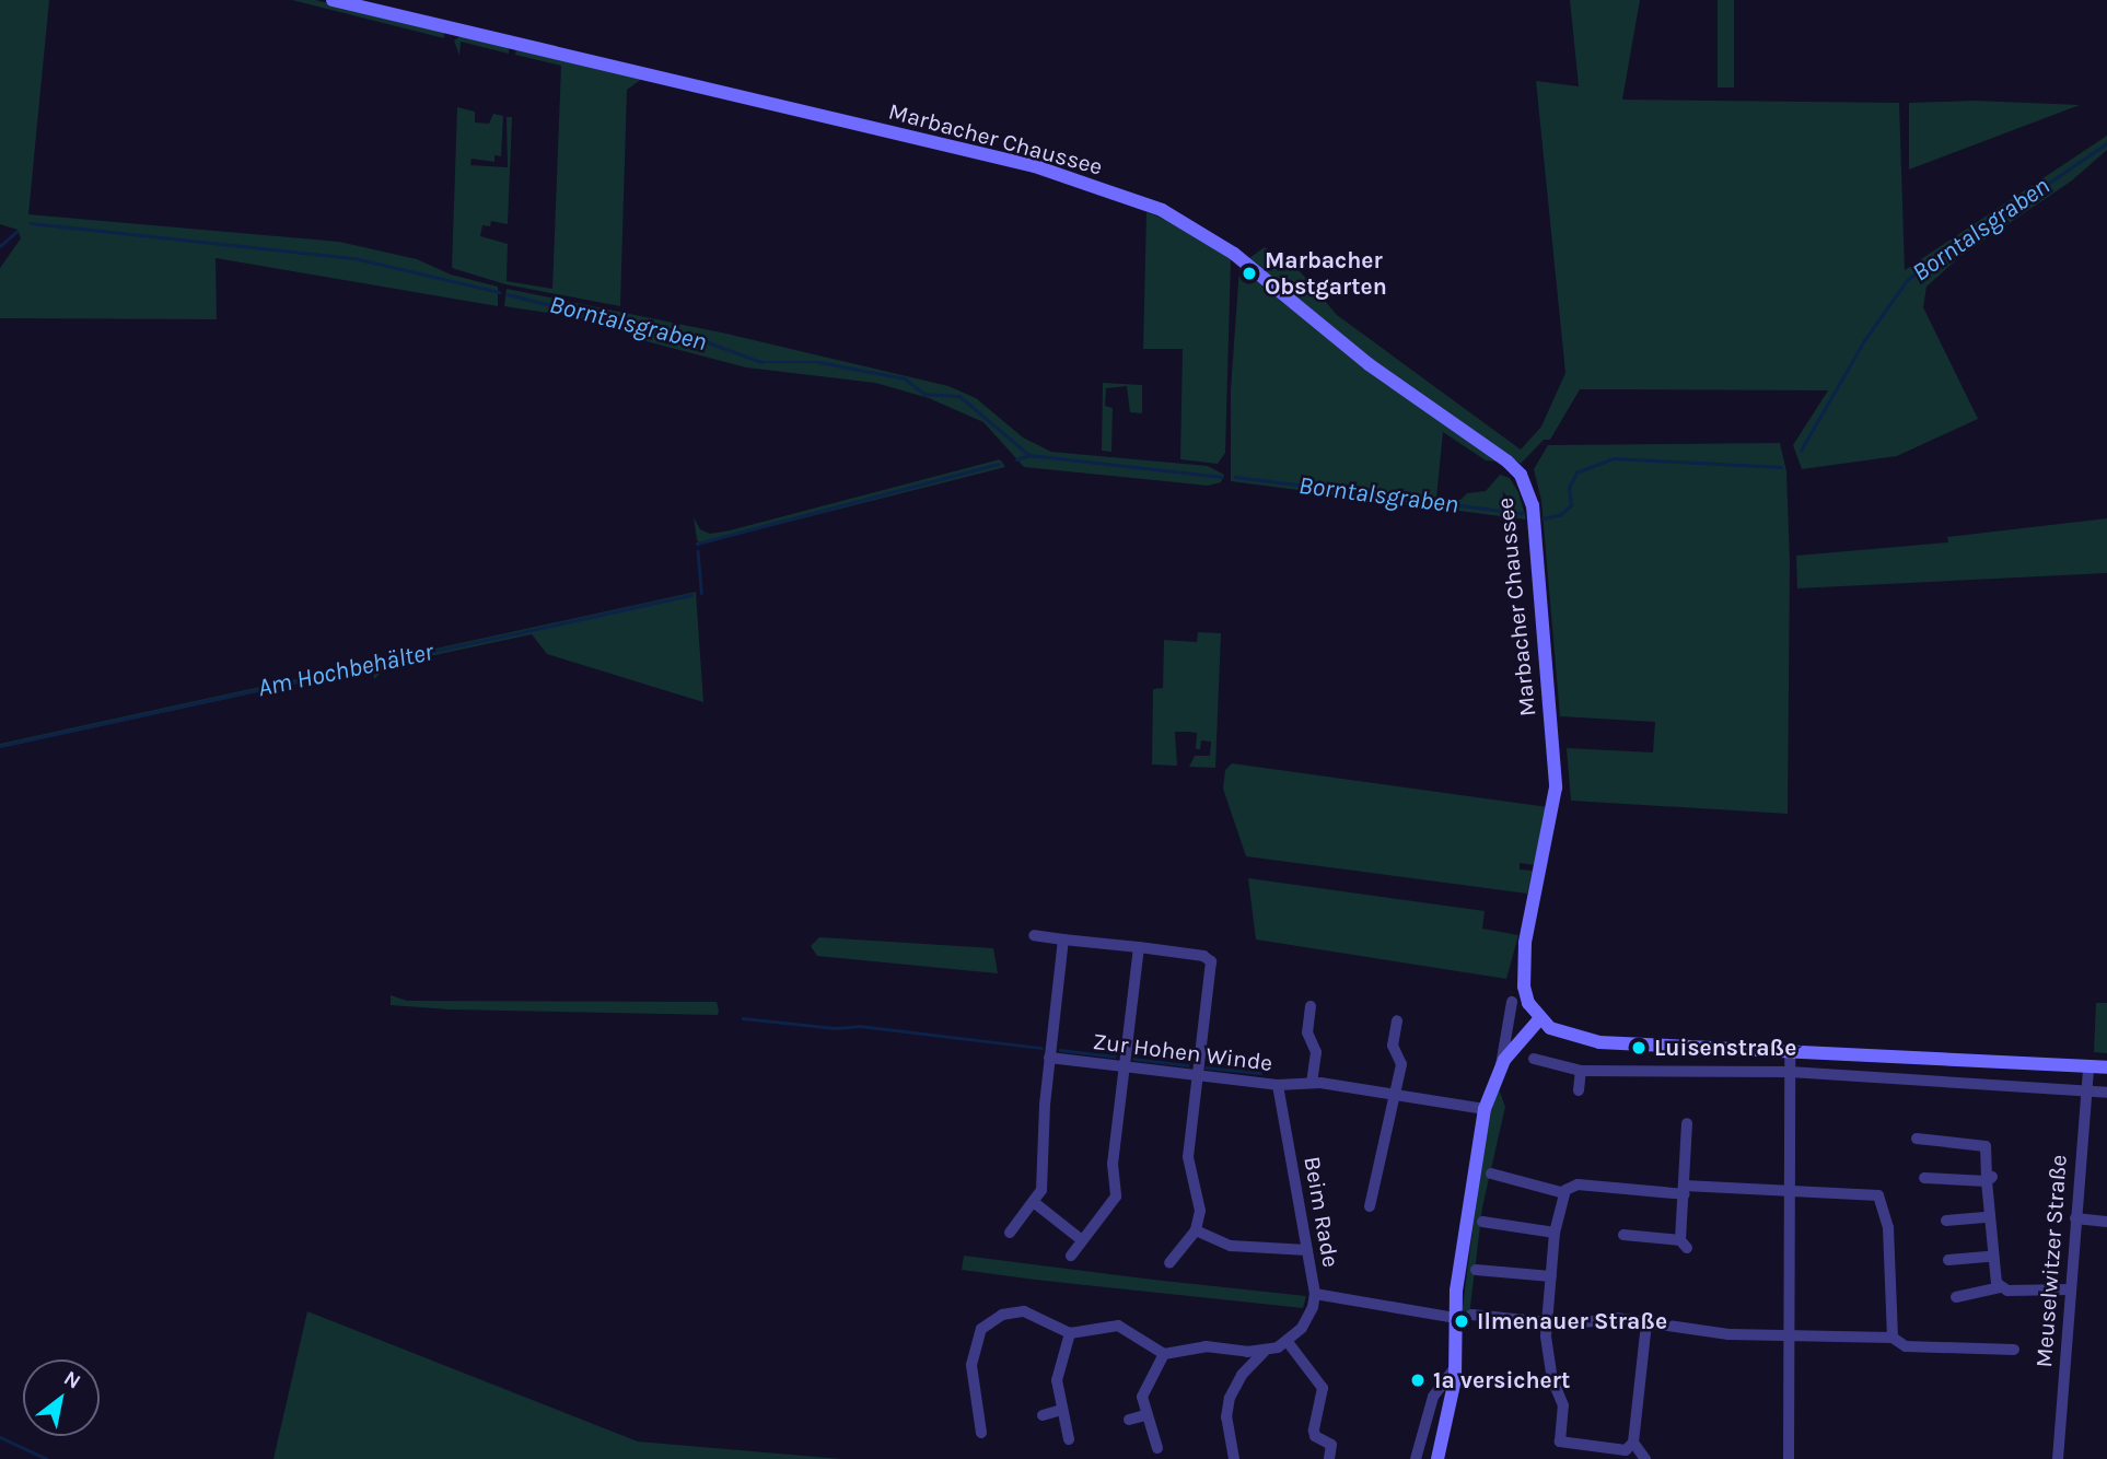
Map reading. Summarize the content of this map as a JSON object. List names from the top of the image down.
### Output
{
  "streets": {
    "street": [
      "Marbacher Chaussee",
      "Zur Hohen Winde",
      "Beim Rade",
      "Meuselwitzer Straße"
    ]
  },
  "crossings": [
    ["Zur Hohen Winde", "Beim Rade"]
  ],
  "water": ["Borntalsgraben", "Am Hochbehälter"],
  "places": [
    "Marbacher Obstgarten",
    "Luisenstraße",
    "Ilmenauer Straße",
    "1a versichert"
  ],
  "north": "top right"
}
